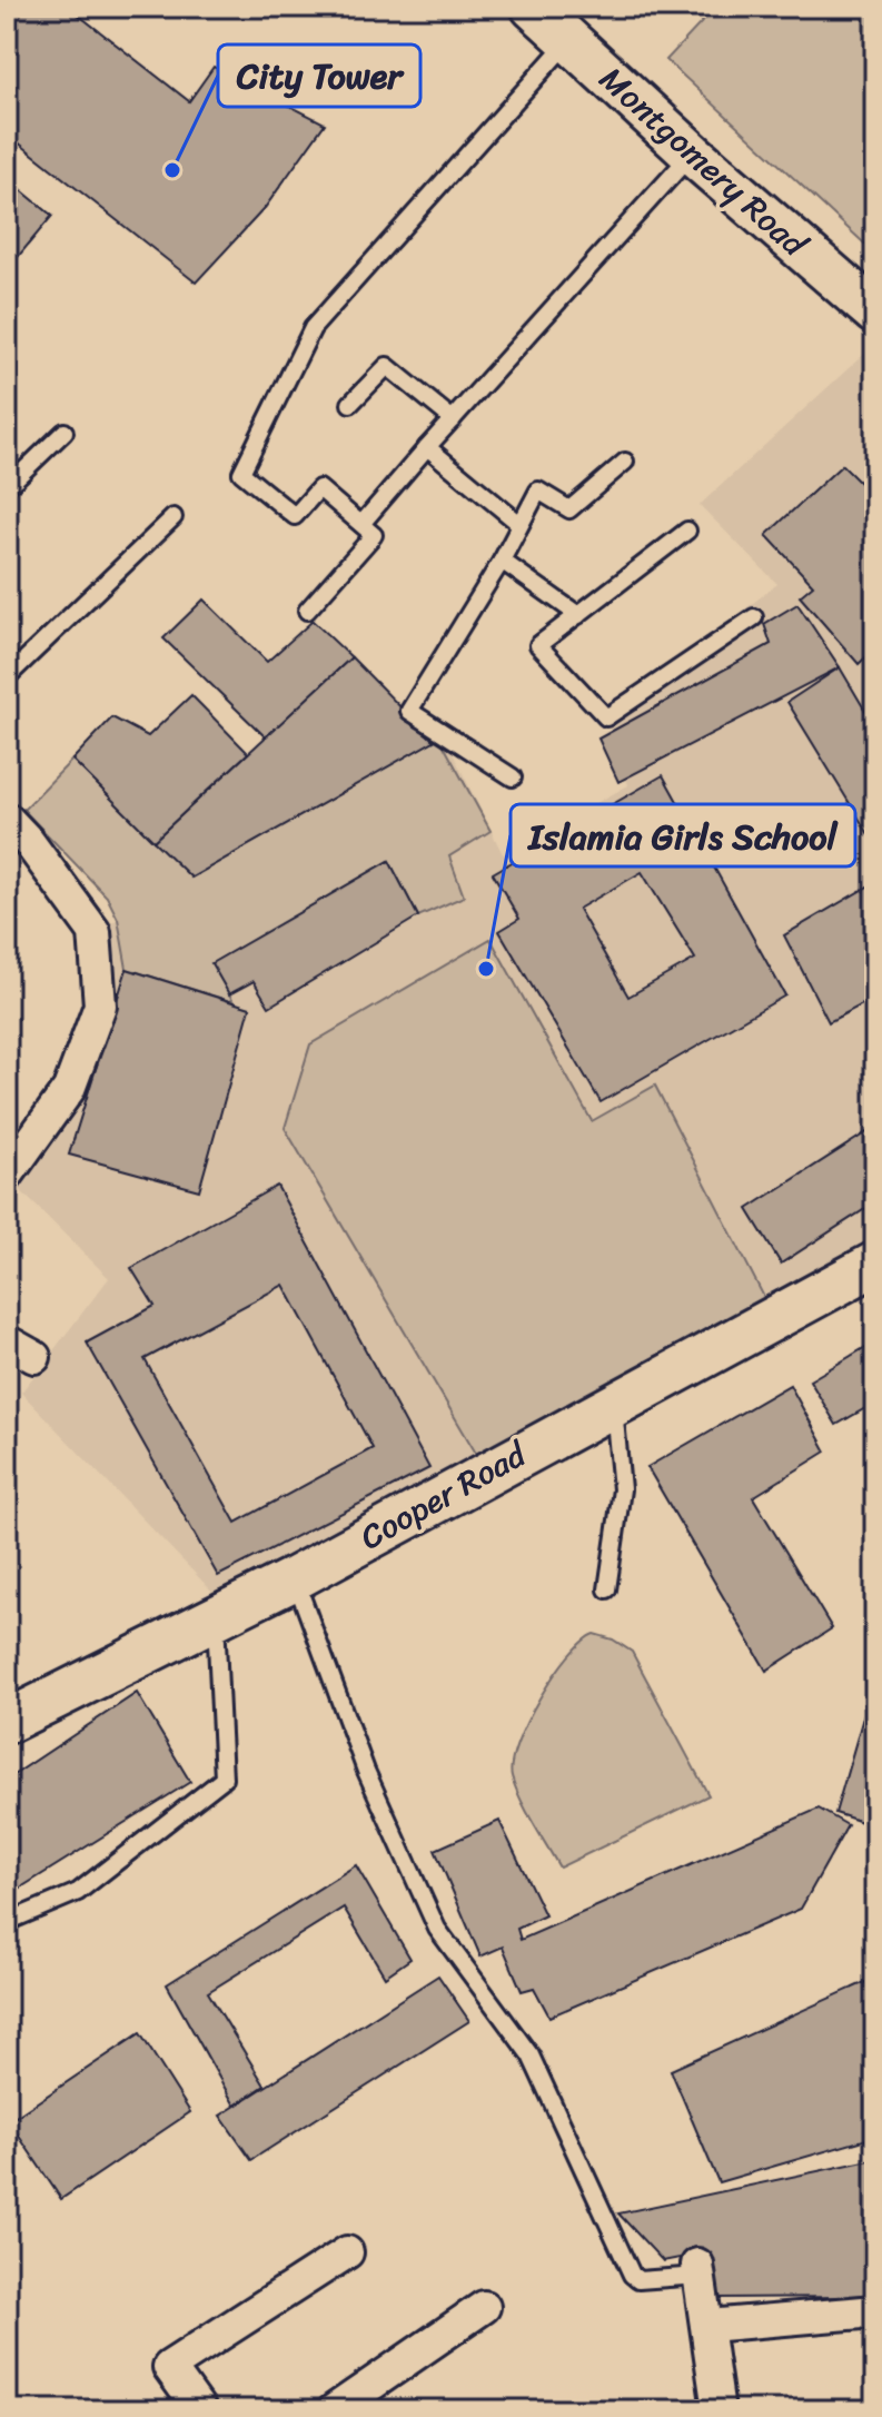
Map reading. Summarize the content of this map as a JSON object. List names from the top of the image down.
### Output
{
  "streets": {
    "main road": ["Montgomery Road", "Cooper Road"]
  },
  "places": ["City Tower", "Islamia Girls School"]
}
